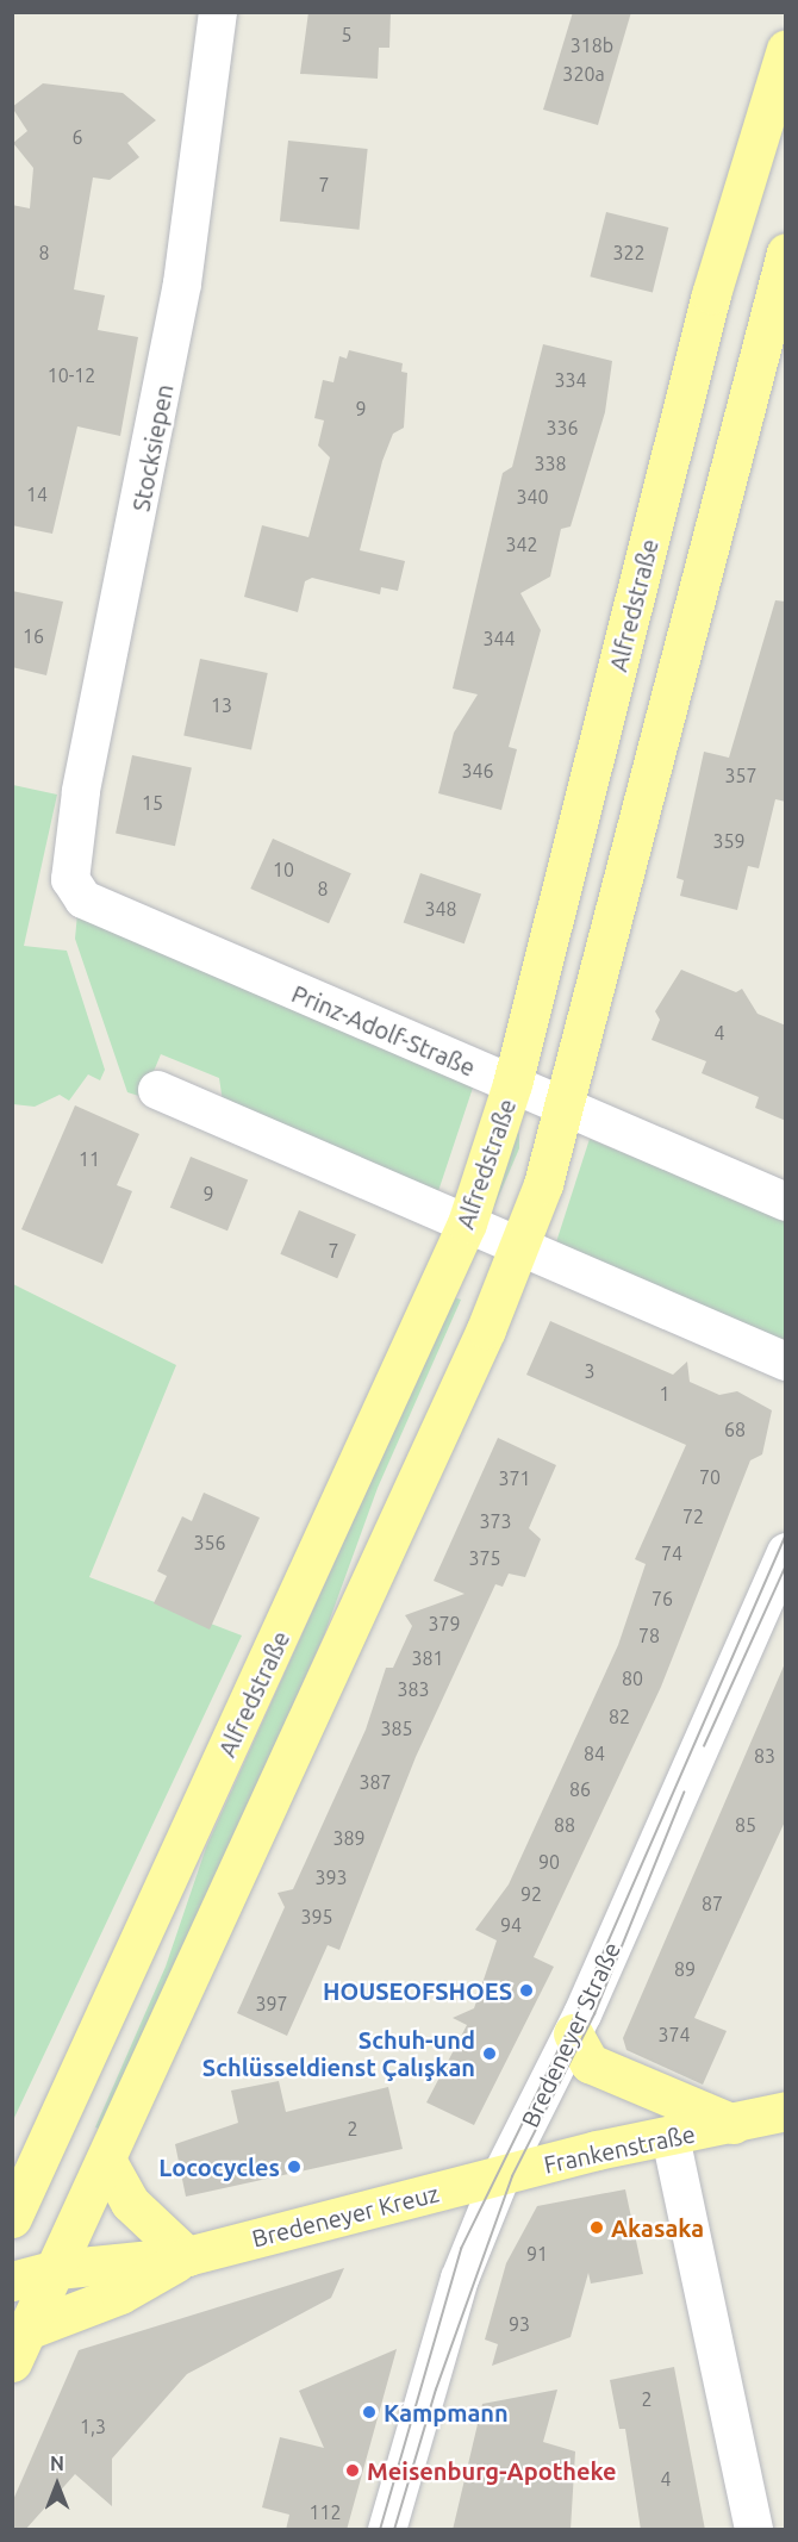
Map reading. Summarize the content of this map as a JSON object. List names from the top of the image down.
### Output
{
  "streets": {
    "main road": ["Alfredstraße", "Frankenstraße", "Bredeneyer Kreuz"],
    "street": ["Stocksiepen", "Prinz-Adolf-Straße", "Bredeneyer Straße"]
  },
  "crossings": [
    ["Stocksiepen", "Prinz-Adolf-Straße"],
    ["Alfredstraße", "Prinz-Adolf-Straße"],
    ["Bredeneyer Straße", "Frankenstraße"],
    ["Bredeneyer Straße", "Bredeneyer Kreuz"],
    ["Frankenstraße", "Bredeneyer Kreuz"]
  ],
  "places": [
    "HOUSEOFSHOES",
    "Schuh-und Schlüsseldienst Çalışkan",
    "Lococycles",
    "Akasaka",
    "Kampmann",
    "Meisenburg-Apotheke"
  ],
  "house_numbers": [
    "5",
    "318b",
    "320a",
    "6",
    "7",
    "8",
    "322",
    "10-12",
    "334",
    "9",
    "336",
    "338",
    "14",
    "340",
    "342",
    "16",
    "344",
    "13",
    "346",
    "357",
    "15",
    "359",
    "10",
    "8",
    "348",
    "4",
    "11",
    "9",
    "7",
    "3",
    "1",
    "68",
    "70",
    "371",
    "72",
    "373",
    "356",
    "74",
    "375",
    "76",
    "379",
    "78",
    "381",
    "80",
    "383",
    "82",
    "385",
    "84",
    "83",
    "387",
    "86",
    "88",
    "85",
    "389",
    "90",
    "393",
    "92",
    "87",
    "395",
    "94",
    "89",
    "397",
    "374",
    "2",
    "91",
    "93",
    "2",
    "1,3",
    "4",
    "112"
  ],
  "north": "top"
}
